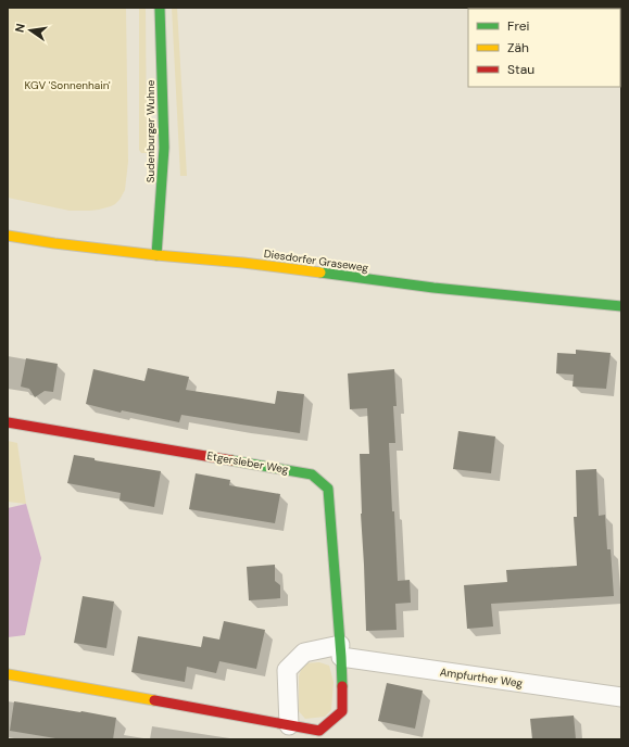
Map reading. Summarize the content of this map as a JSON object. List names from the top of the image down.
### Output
{
  "streets": {
    "street": [
      "Sudenburger Wuhne",
      "Diesdorfer Graseweg",
      "Etgersleber Weg",
      "Ampfurther Weg"
    ]
  },
  "crossings": [
    ["Sudenburger Wuhne", "Diesdorfer Graseweg"],
    ["Etgersleber Weg", "Ampfurther Weg"]
  ],
  "parks": ["KGV 'Sonnenhain'"],
  "legend": ["Frei", "Zäh", "Stau"],
  "north": "left"
}
